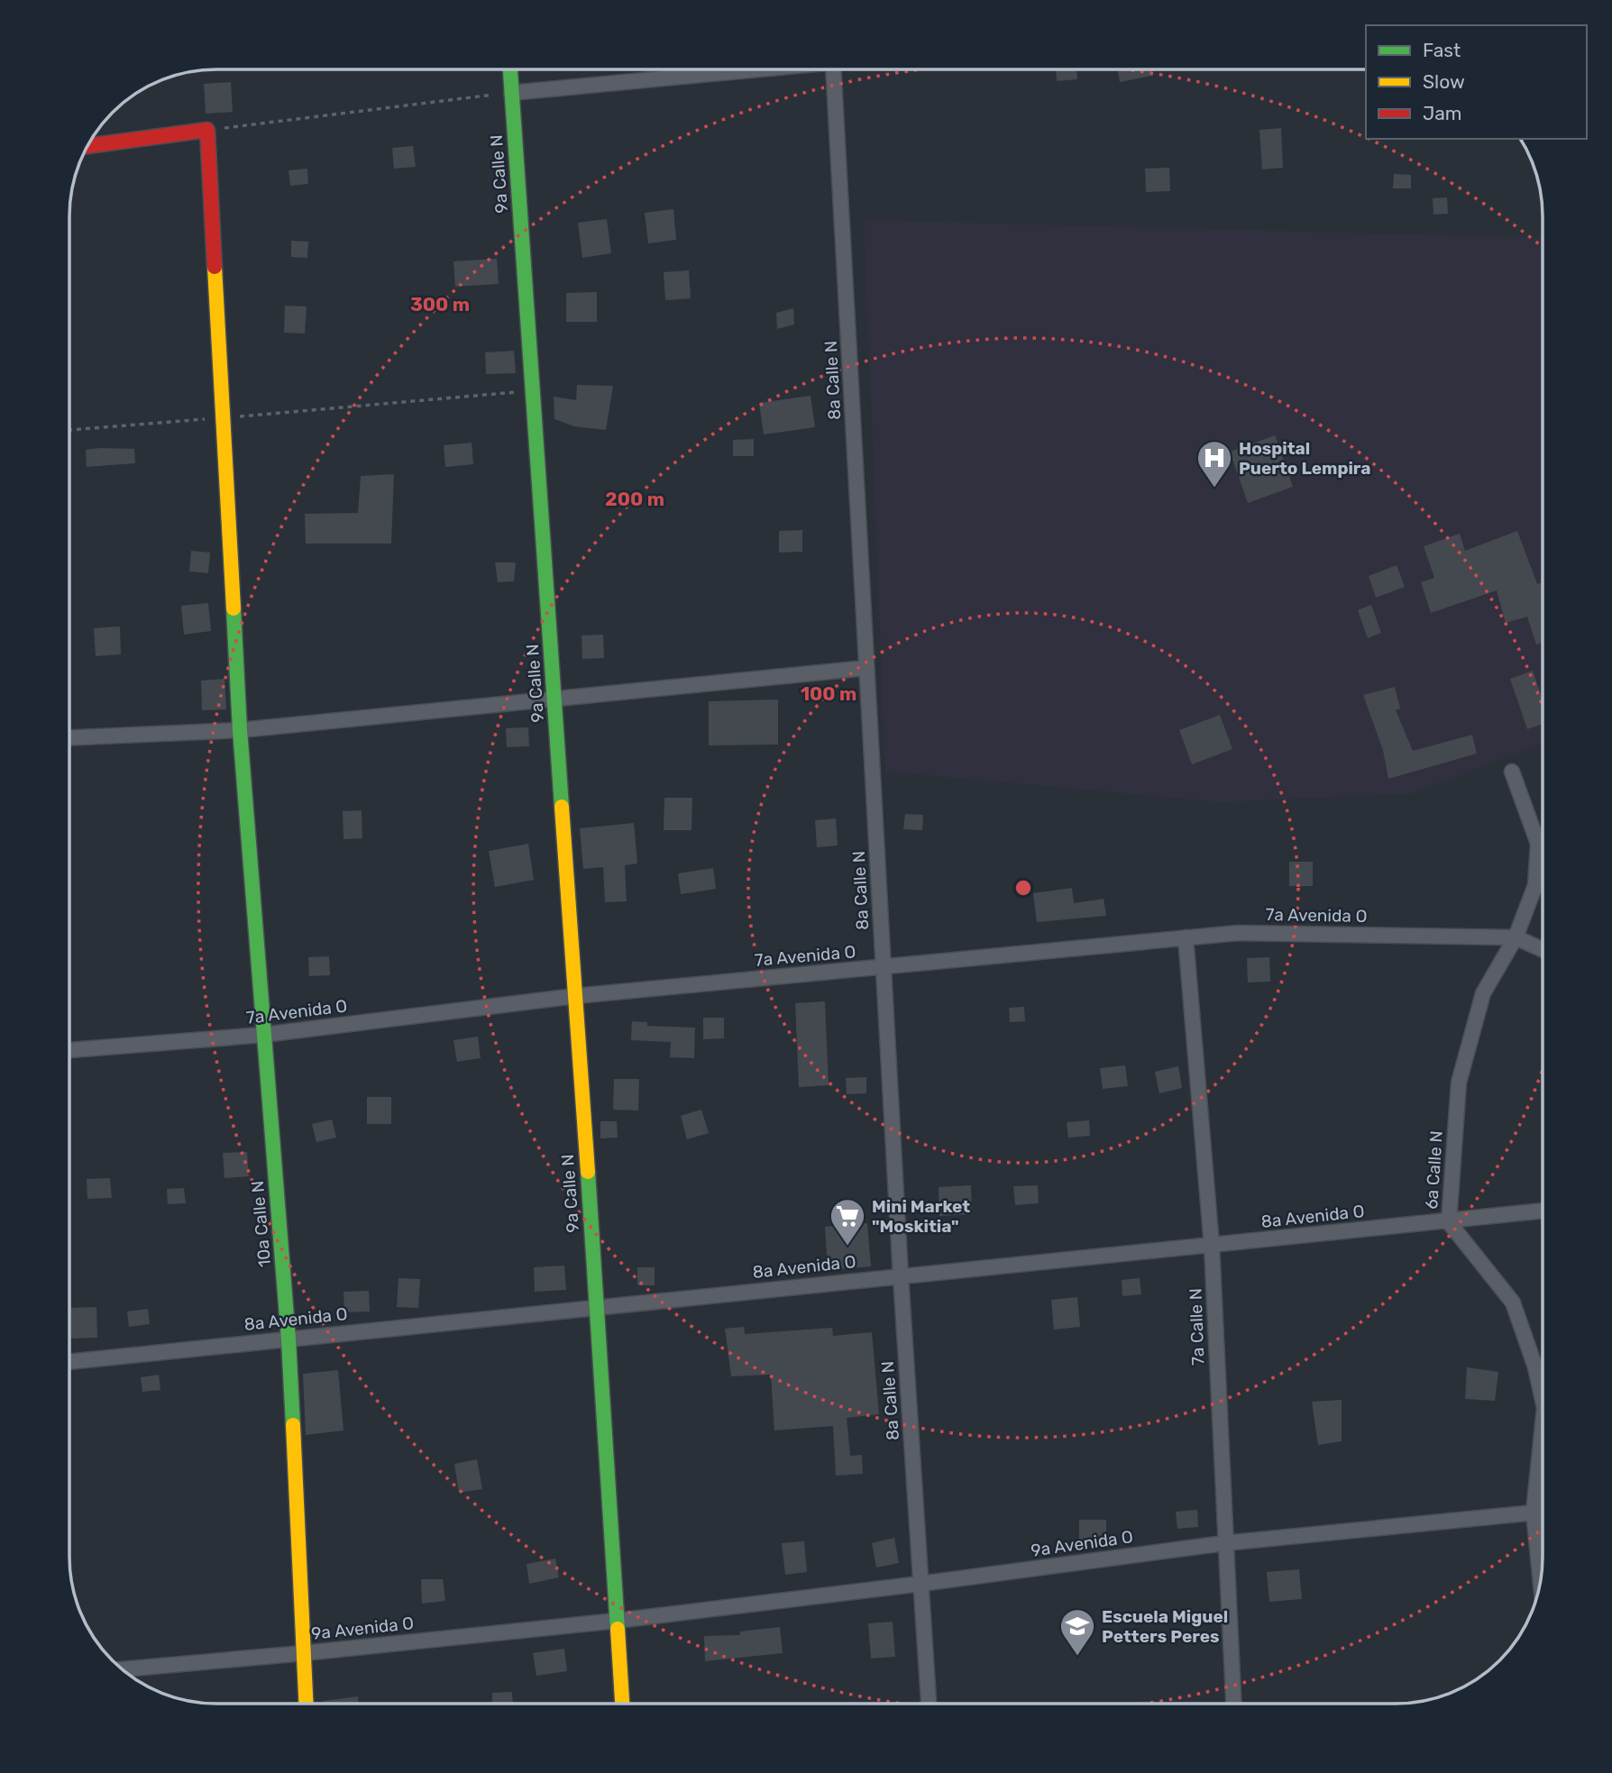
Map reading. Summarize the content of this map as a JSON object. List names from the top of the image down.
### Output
{
  "streets": {
    "street": [
      "9a Calle N",
      "8a Calle N",
      "7a Avenida O",
      "6a Calle N",
      "8a Avenida O",
      "10a Calle N",
      "7a Calle N",
      "9a Avenida O"
    ]
  },
  "crossings": [
    ["9a Calle N", "7a Avenida O"],
    ["9a Calle N", "8a Avenida O"],
    ["8a Calle N", "7a Avenida O"],
    ["8a Calle N", "8a Avenida O"],
    ["8a Calle N", "9a Avenida O"],
    ["7a Avenida O", "6a Calle N"],
    ["7a Avenida O", "10a Calle N"],
    ["7a Avenida O", "7a Calle N"],
    ["6a Calle N", "8a Avenida O"],
    ["6a Calle N", "9a Avenida O"],
    ["8a Avenida O", "10a Calle N"],
    ["8a Avenida O", "7a Calle N"],
    ["10a Calle N", "9a Avenida O"],
    ["7a Calle N", "9a Avenida O"]
  ],
  "places": {
    "hospital": ["Hospital Puerto Lempira"],
    "supermarket": ["Mini Market \"Moskitia\""],
    "school or university": ["Escuela Miguel Petters Peres"]
  },
  "legend": ["Fast", "Slow", "Jam"],
  "rings": ["300 m", "200 m", "100 m"]
}
